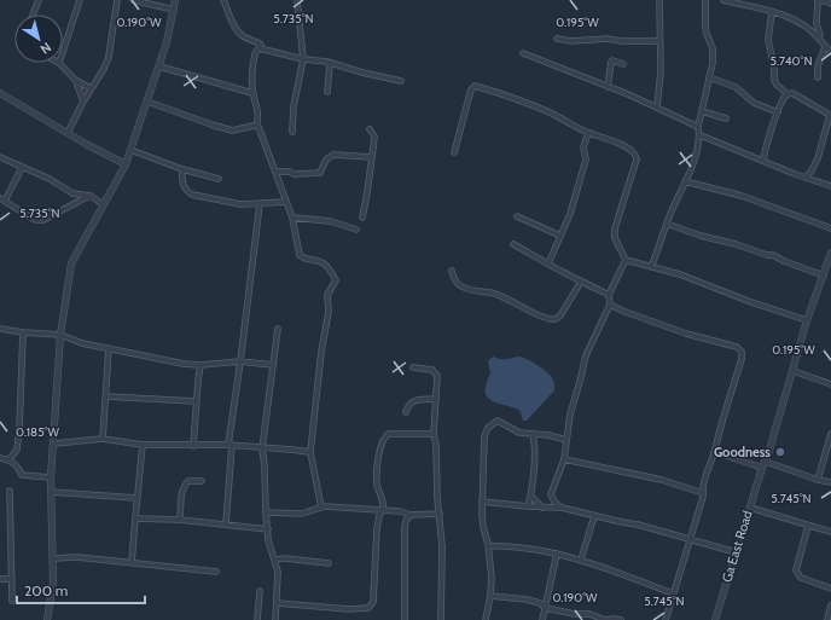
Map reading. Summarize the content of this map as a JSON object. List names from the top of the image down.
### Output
{
  "streets": {
    "street": ["Ga East Road"]
  },
  "places": ["Goodness"],
  "scale_bar": "200 m",
  "north": "bottom right",
  "coordinates": [
    "5.735°N",
    "0.190°W",
    "0.195°W",
    "5.740°N",
    "0.185°W",
    "5.745°N"
  ]
}
